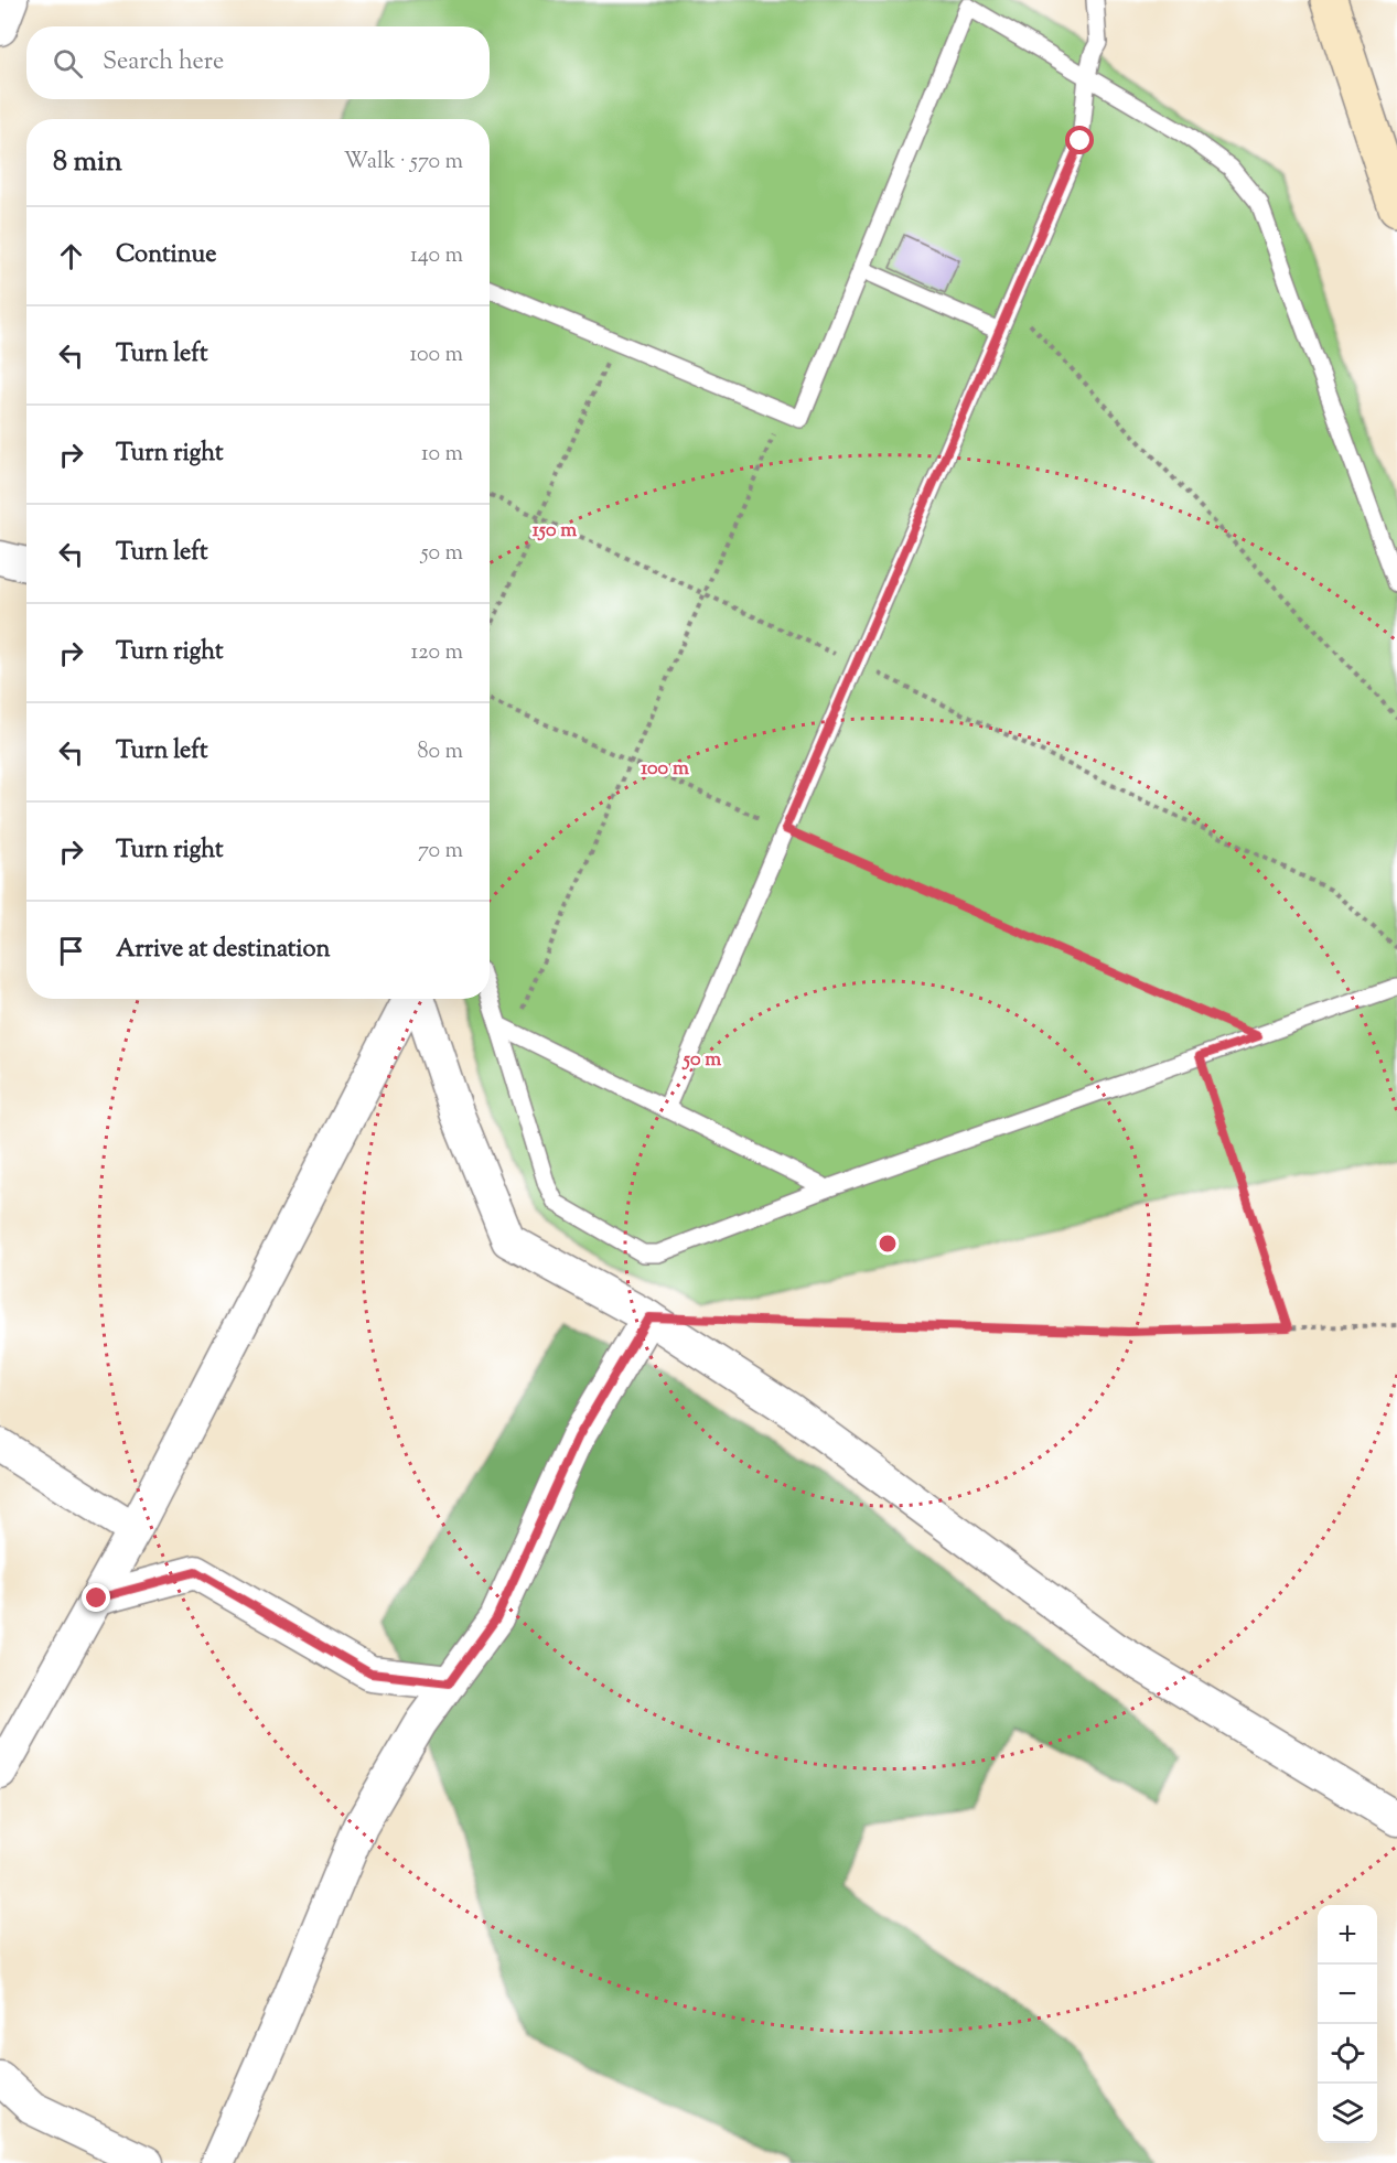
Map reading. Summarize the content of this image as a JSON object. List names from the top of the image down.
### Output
{
  "page": {
    "search": "Search here",
    "heading": ["8 min", "Walk · 570 m"],
    "list": [
      ["Continue", "140 m"],
      ["Turn left", "100 m"],
      ["Turn right", "10 m"],
      ["Turn left", "50 m"],
      ["Turn right", "120 m"],
      ["Turn left", "80 m"],
      ["Turn right", "70 m"],
      "Arrive at destination"
    ],
    "map_buttons": ["+", "−"]
  },
  "rings": ["150 m", "100 m", "50 m"]
}
